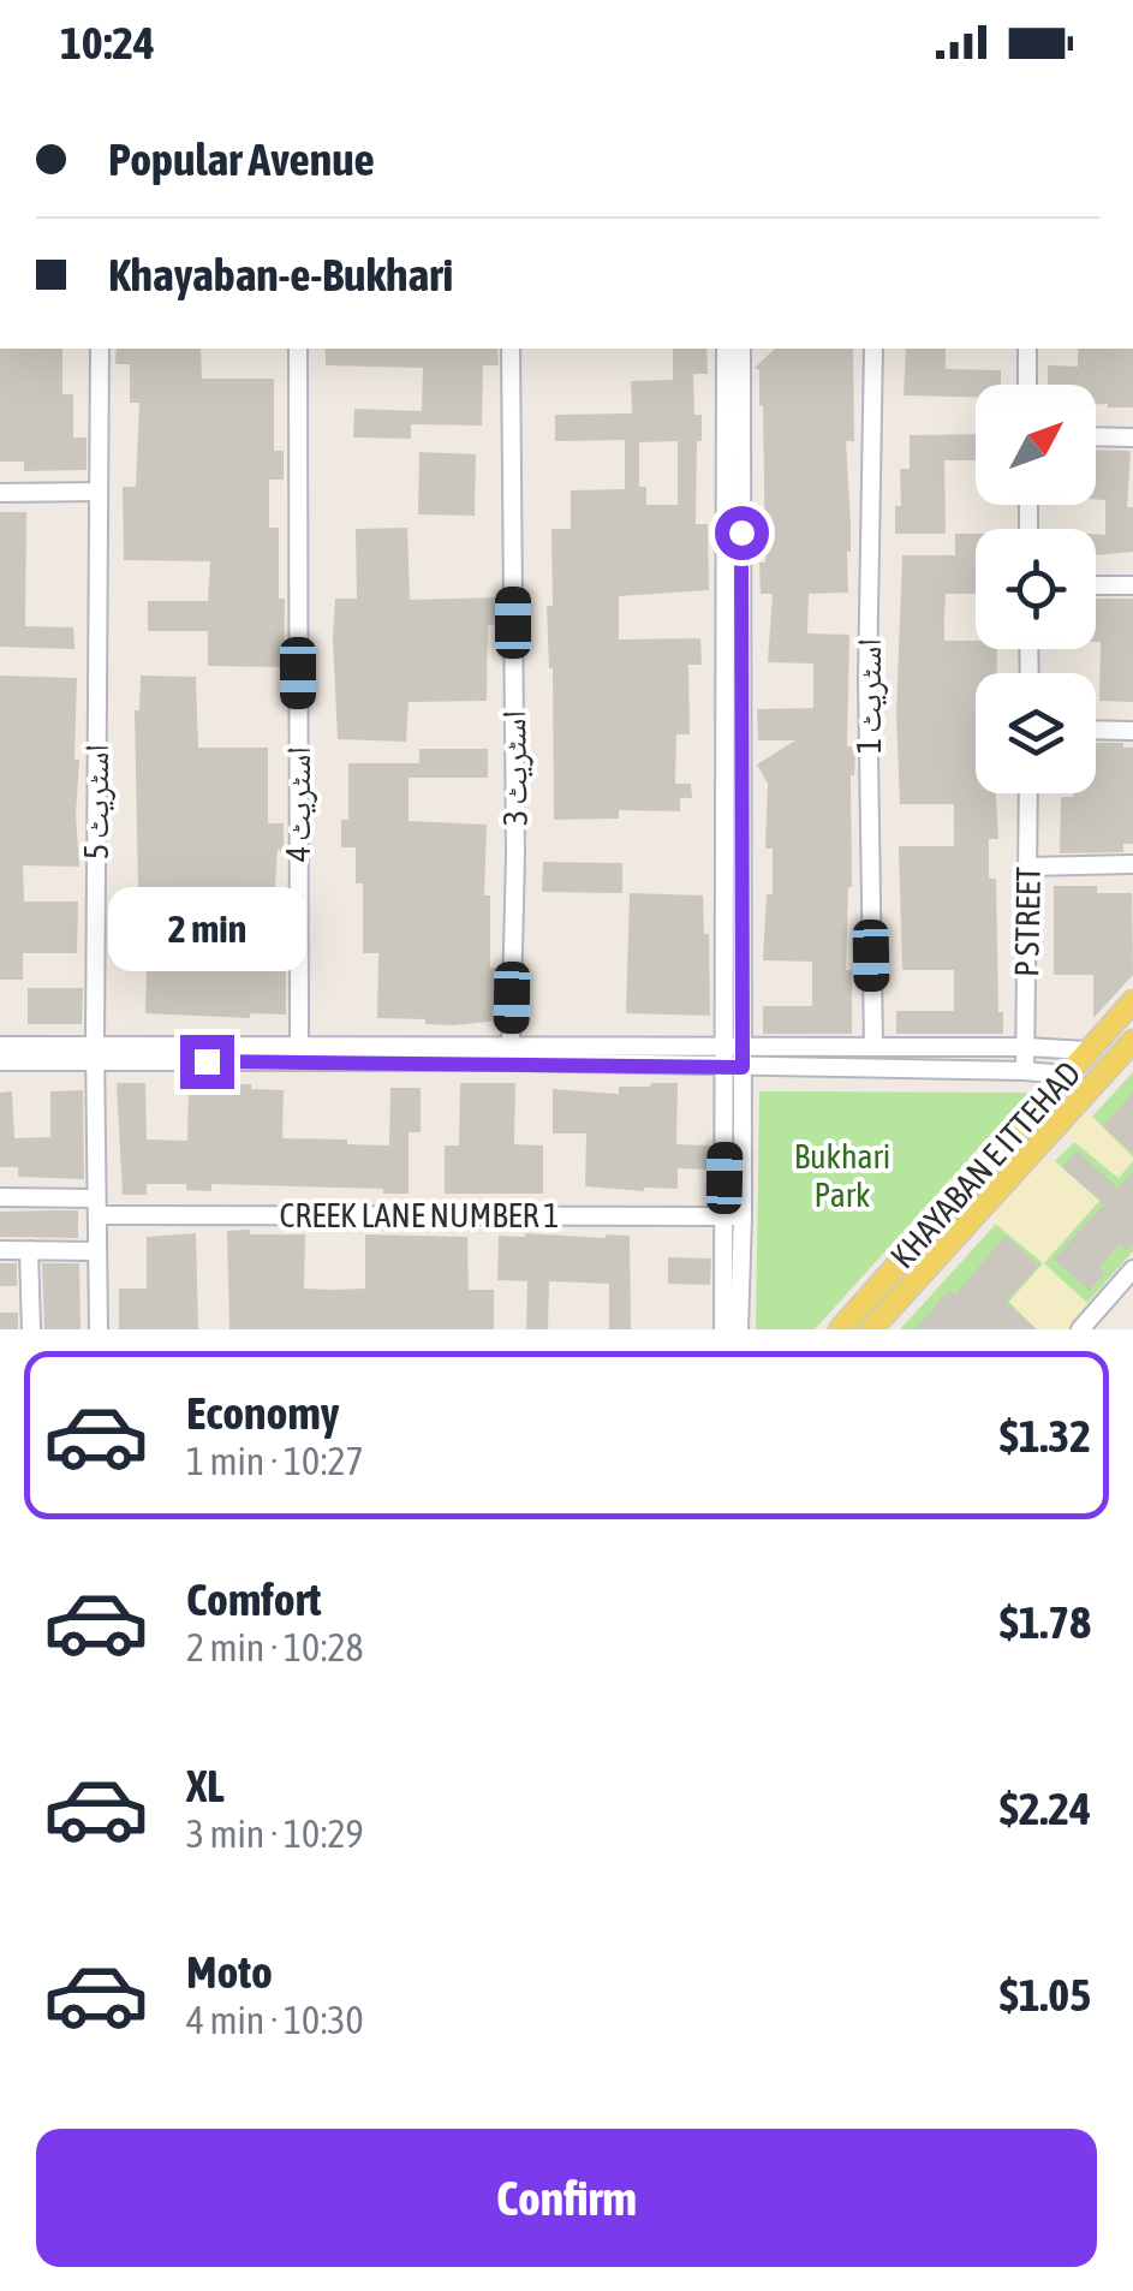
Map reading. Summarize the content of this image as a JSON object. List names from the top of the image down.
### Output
{
  "streets": {
    "main road": ["KHAYABAN E ITTEHAD"],
    "street": [
      "اسٹریٹ 1",
      "اسٹریٹ 3",
      "اسٹریٹ 5",
      "اسٹریٹ 4",
      "P STREET",
      "CREEK LANE NUMBER 1"
    ]
  },
  "crossings": [
    ["اسٹریٹ 5", "CREEK LANE NUMBER 1"]
  ],
  "parks": ["Bukhari Park"],
  "north": "top right",
  "page": {
    "status": "10:24",
    "banner": ["Popular Avenue", "Khayaban-e-Bukhari"],
    "bubble": "2 min",
    "list": [
      {
        "name": "Economy",
        "note": "1 min · 10:27",
        "value": "$1.32"
      },
      {
        "name": "Comfort",
        "note": "2 min · 10:28",
        "value": "$1.78"
      },
      {
        "name": "XL",
        "note": "3 min · 10:29",
        "value": "$2.24"
      },
      {
        "name": "Moto",
        "note": "4 min · 10:30",
        "value": "$1.05"
      }
    ],
    "buttons": "Confirm"
  }
}
